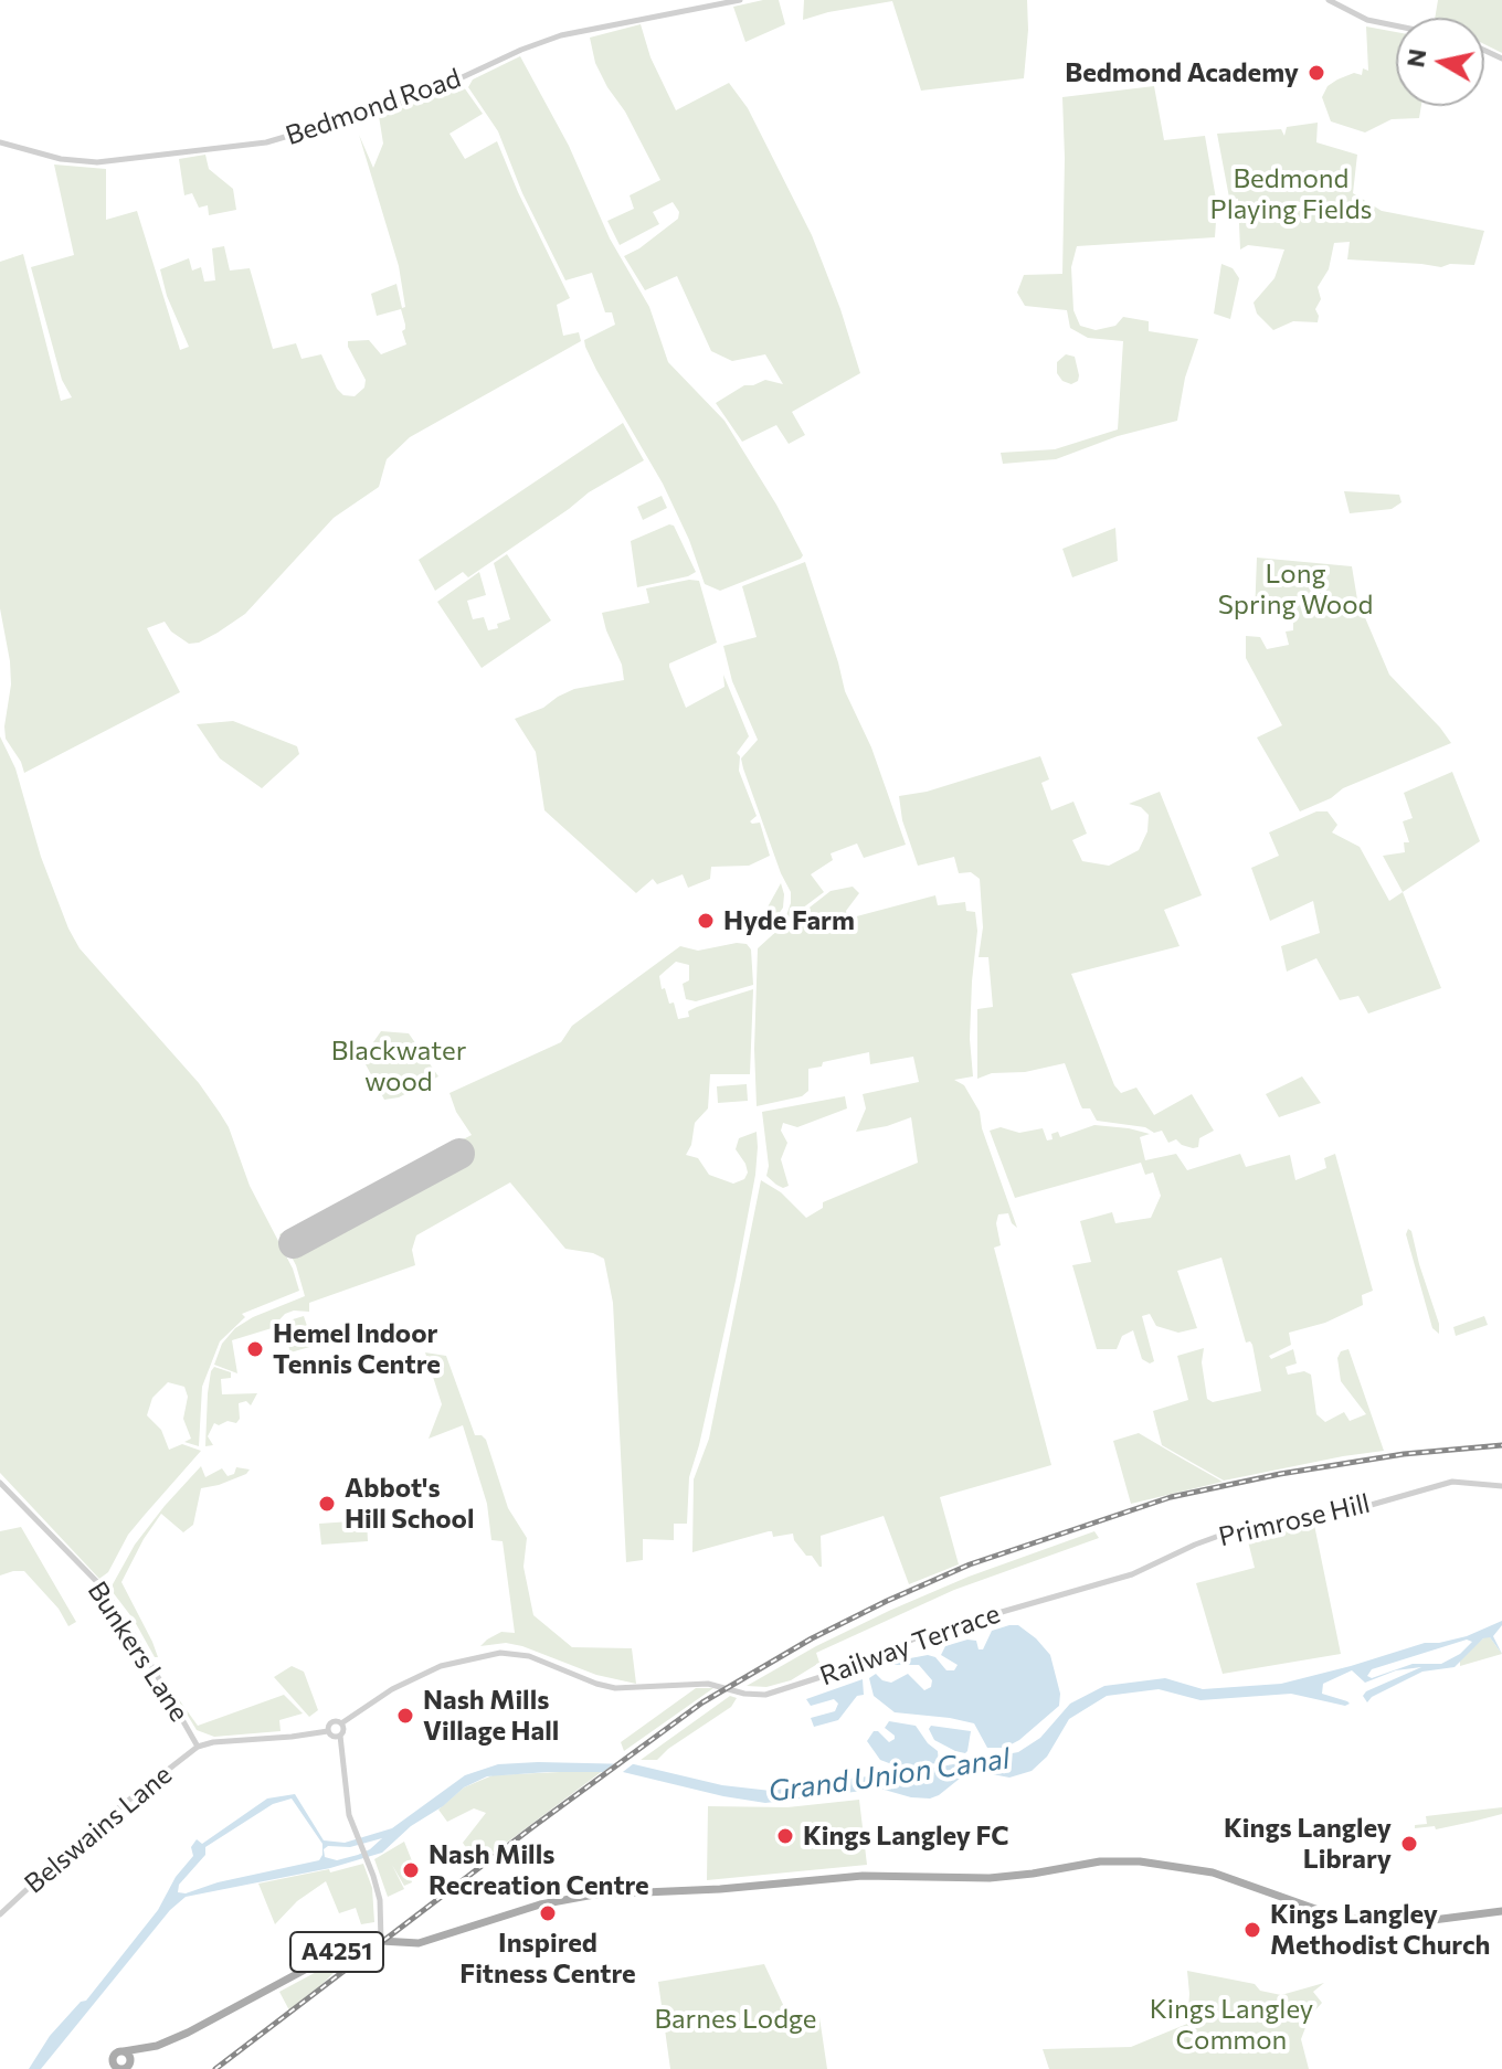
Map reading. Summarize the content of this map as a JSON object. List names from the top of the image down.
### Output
{
  "streets": {
    "main road": ["A4251"],
    "street": [
      "Bedmond Road",
      "Primrose Hill",
      "Railway Terrace",
      "Bunkers Lane",
      "Belswains Lane"
    ]
  },
  "crossings": [
    ["Primrose Hill", "Railway Terrace"],
    ["Bunkers Lane", "Belswains Lane"]
  ],
  "water": ["Grand Union Canal"],
  "parks": [
    "Bedmond Playing Fields",
    "Long Spring Wood",
    "Blackwater wood",
    "Kings Langley Common",
    "Barnes Lodge"
  ],
  "places": [
    "Bedmond Academy",
    "Hyde Farm",
    "Hemel Indoor Tennis Centre",
    "Abbot's Hill School",
    "Nash Mills Village Hall",
    "Kings Langley FC",
    "Kings Langley Library",
    "Nash Mills Recreation Centre",
    "Inspired Fitness Centre",
    "Kings Langley Methodist Church"
  ],
  "north": "left"
}
